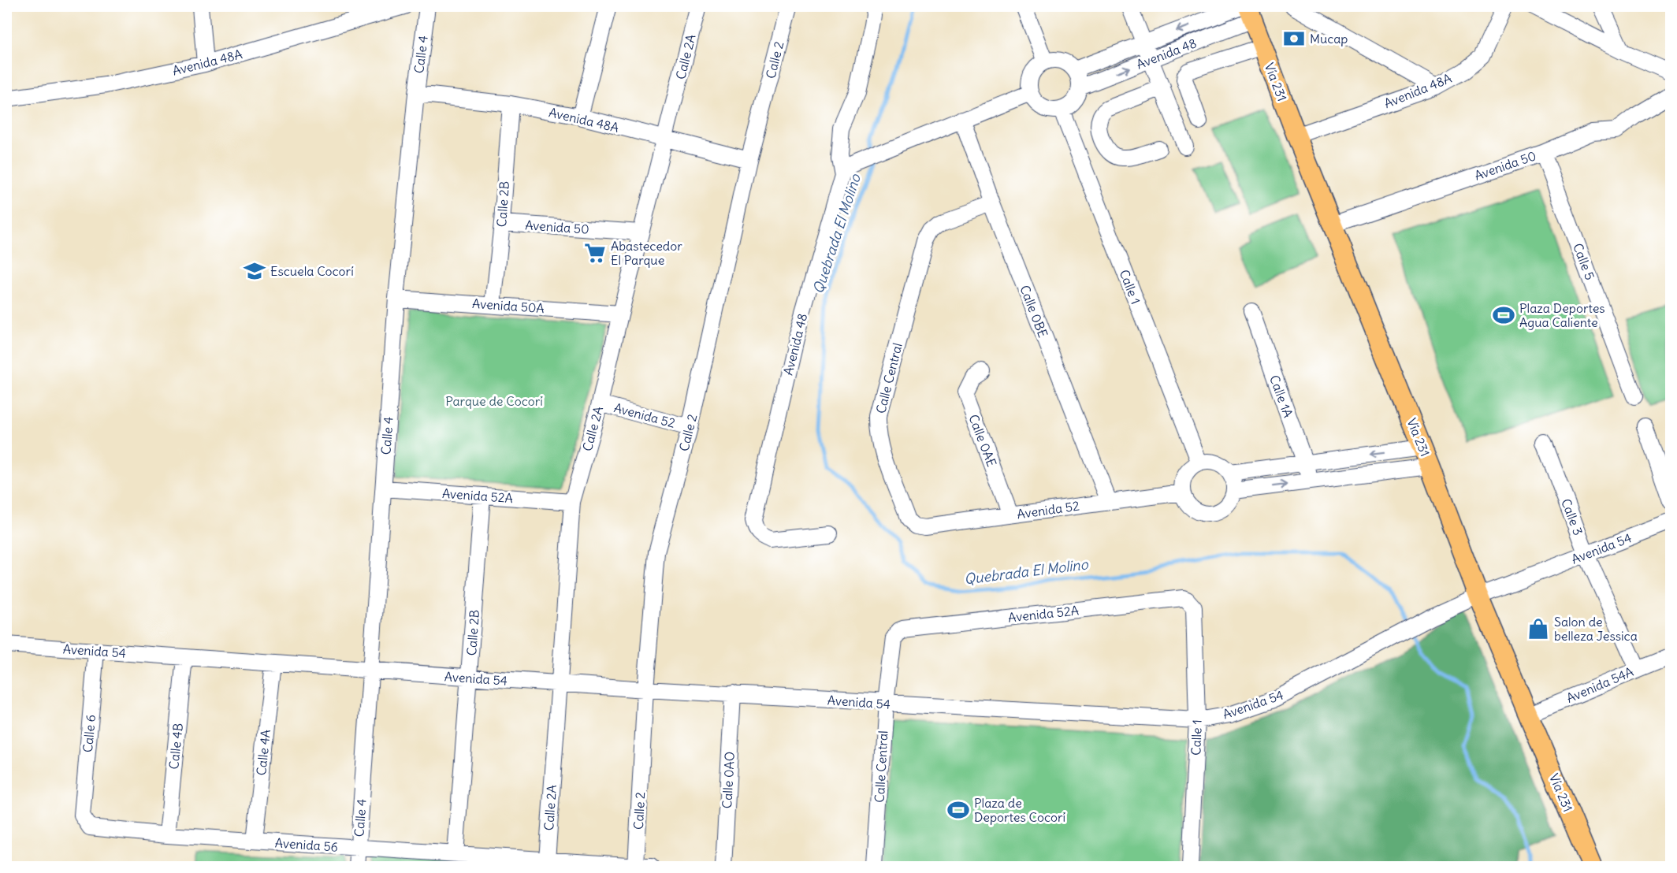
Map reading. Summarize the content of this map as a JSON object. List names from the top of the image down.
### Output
{
  "streets": {
    "main road": ["Vía 231"],
    "street": [
      "Avenida 48",
      "Calle 4",
      "Calle 2A",
      "Calle 2",
      "Avenida 48A",
      "Avenida 50",
      "Calle 2B",
      "Calle 5",
      "Calle 1",
      "Avenida 50A",
      "Calle 0BE",
      "Calle Central",
      "Calle 1A",
      "Avenida 52",
      "Calle 0AE",
      "Avenida 52A",
      "Calle 3",
      "Avenida 54",
      "Avenida 54A",
      "Calle 6",
      "Calle 4B",
      "Calle 4A",
      "Calle 0AO",
      "Avenida 56"
    ]
  },
  "crossings": [
    ["Avenida 48", "Vía 231"],
    ["Avenida 48", "Calle 1"],
    ["Calle 4", "Avenida 48A"],
    ["Calle 4", "Avenida 50A"],
    ["Calle 4", "Avenida 52A"],
    ["Calle 4", "Avenida 54"],
    ["Calle 4", "Avenida 56"],
    ["Calle 2A", "Avenida 48A"],
    ["Calle 2A", "Avenida 50"],
    ["Calle 2A", "Avenida 50A"],
    ["Calle 2A", "Avenida 52"],
    ["Calle 2A", "Avenida 52A"],
    ["Calle 2A", "Avenida 54"],
    ["Calle 2A", "Avenida 56"],
    ["Calle 2", "Avenida 48A"],
    ["Calle 2", "Avenida 52"],
    ["Calle 2", "Avenida 54"],
    ["Calle 2", "Avenida 56"],
    ["Avenida 48A", "Vía 231"],
    ["Avenida 48A", "Calle 2B"],
    ["Vía 231", "Avenida 50"],
    ["Vía 231", "Avenida 54"],
    ["Vía 231", "Avenida 54A"],
    ["Avenida 50", "Calle 2B"],
    ["Avenida 50", "Calle 5"],
    ["Calle 2B", "Avenida 50A"],
    ["Calle 2B", "Avenida 52A"],
    ["Calle 2B", "Avenida 54"],
    ["Calle 2B", "Avenida 56"],
    ["Calle 1", "Avenida 52"],
    ["Calle 1", "Avenida 52A"],
    ["Calle 1", "Avenida 54"],
    ["Calle 0BE", "Calle Central"],
    ["Calle 0BE", "Avenida 52"],
    ["Calle Central", "Avenida 52"],
    ["Calle Central", "Avenida 52A"],
    ["Calle Central", "Avenida 54"],
    ["Avenida 52", "Calle 0AE"],
    ["Calle 3", "Avenida 54"],
    ["Calle 3", "Avenida 54A"],
    ["Avenida 54", "Calle 6"],
    ["Avenida 54", "Calle 4B"],
    ["Avenida 54", "Calle 4A"],
    ["Avenida 54", "Calle 0AO"],
    ["Calle 6", "Avenida 56"],
    ["Calle 4B", "Avenida 56"],
    ["Calle 4A", "Avenida 56"]
  ],
  "water": ["Quebrada El Molino"],
  "parks": ["Parque de Cocorí"],
  "places": {
    "bank": ["Mucap"],
    "supermarket": ["Abastecedor El Parque"],
    "school or university": ["Escuela Cocorí"],
    "sports": ["Plaza Deportes Agua Caliente", "Plaza de Deportes Cocorí"],
    "shop": ["Salon de belleza Jessica"]
  }
}
